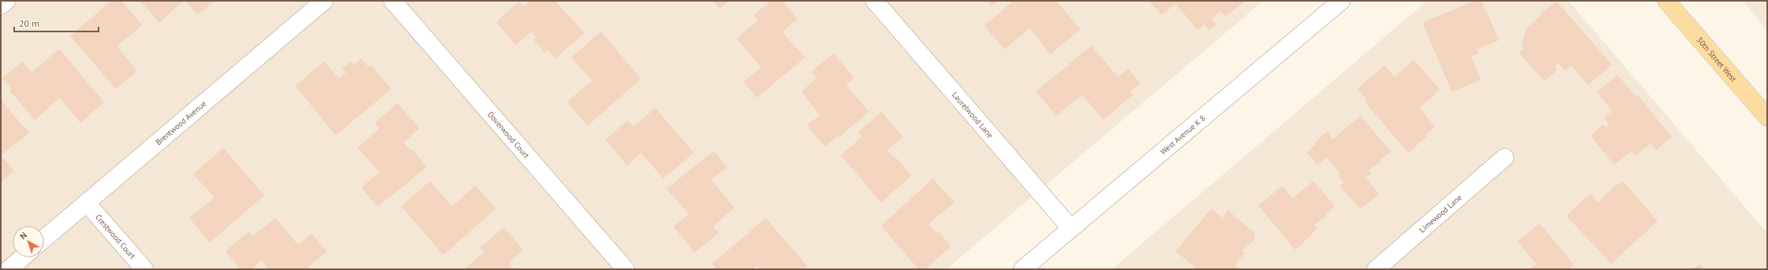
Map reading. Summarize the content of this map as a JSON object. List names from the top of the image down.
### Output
{
  "streets": {
    "main road": ["30th Street West"],
    "street": [
      "Laurelwood Lane",
      "Brentwood Avenue",
      "West Avenue K 8",
      "Doverwood Court",
      "Limewood Lane",
      "Crestwood Court"
    ]
  },
  "crossings": [
    ["Laurelwood Lane", "West Avenue K 8"],
    ["Brentwood Avenue", "Crestwood Court"]
  ],
  "scale_bar": "20 m",
  "north": "top left"
}
